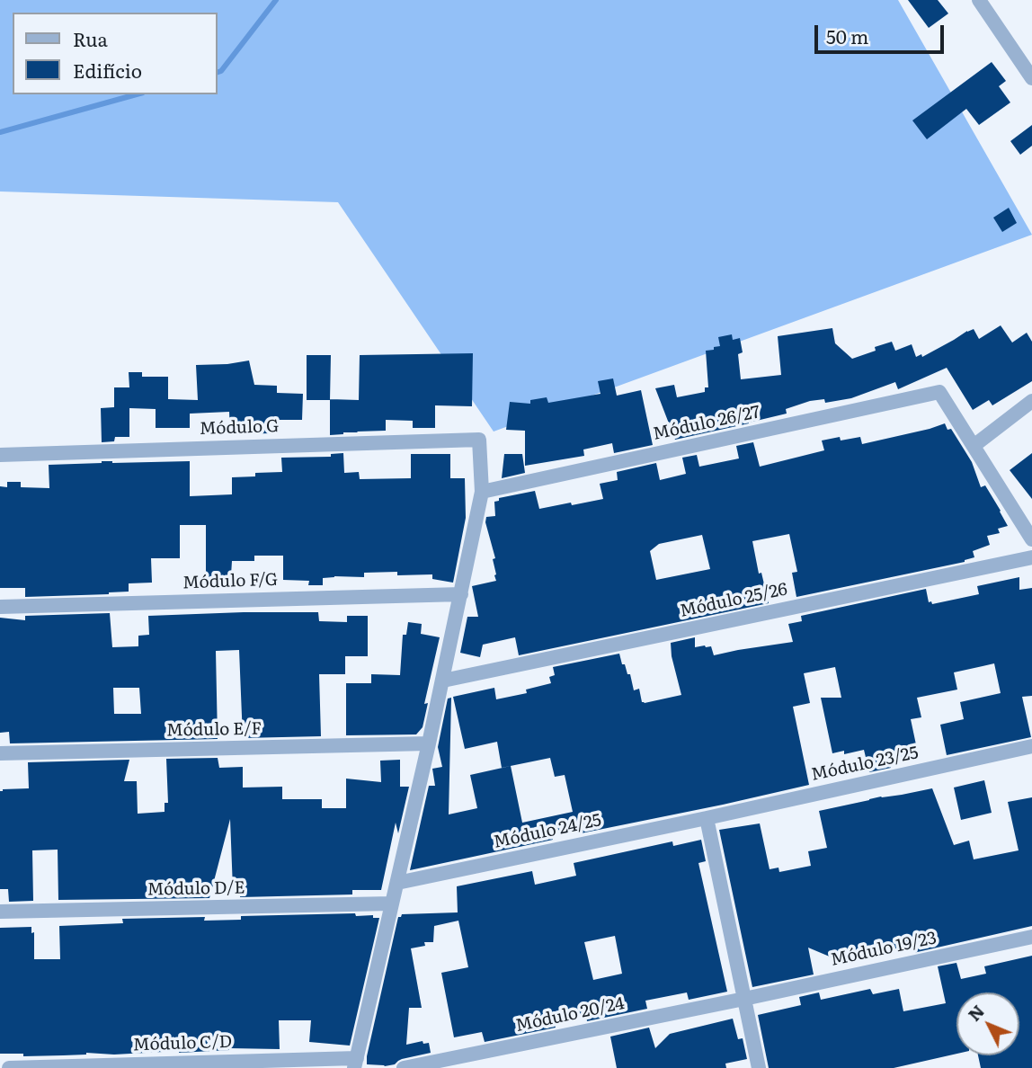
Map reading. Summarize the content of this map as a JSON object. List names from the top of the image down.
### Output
{
  "streets": {
    "street": [
      "Módulo 26/27",
      "Módulo G",
      "Módulo F/G",
      "Módulo 25/26",
      "Módulo E/F",
      "Módulo 23/25",
      "Módulo 24/25",
      "Módulo D/E",
      "Módulo 19/23",
      "Módulo 20/24",
      "Módulo C/D"
    ]
  },
  "crossings": [
    ["Módulo 26/27", "Módulo G"],
    ["Módulo 23/25", "Módulo 24/25"],
    ["Módulo 19/23", "Módulo 20/24"]
  ],
  "legend": ["Rua", "Edifício"],
  "scale_bar": "50 m",
  "north": "top left"
}
